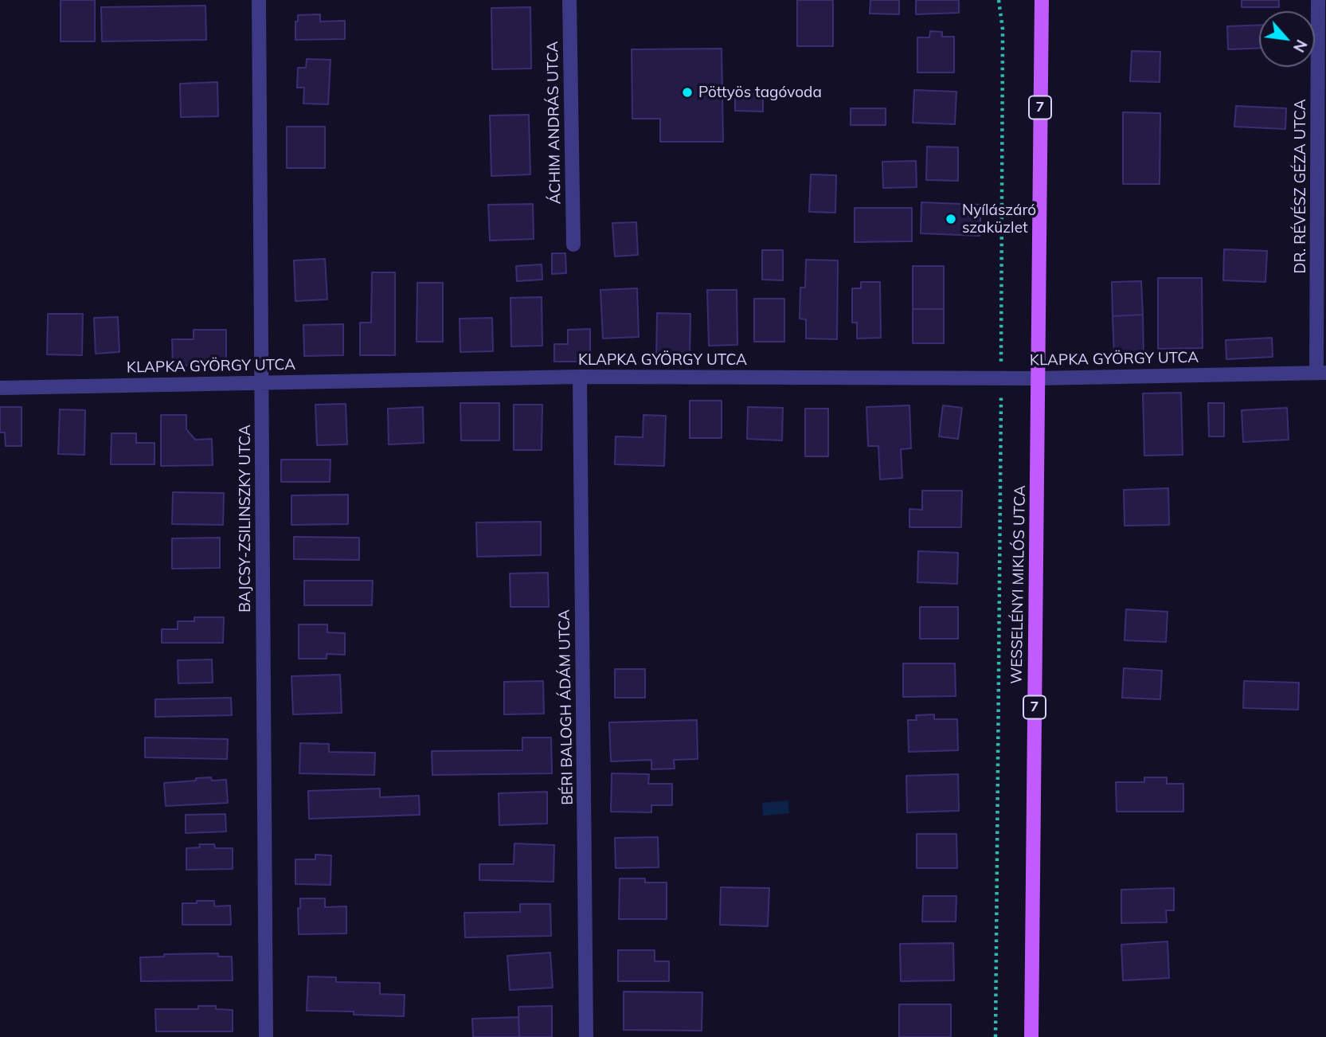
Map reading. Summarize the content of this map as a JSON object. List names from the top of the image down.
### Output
{
  "streets": {
    "main road": ["7", "WESSELÉNYI MIKLÓS UTCA"],
    "street": [
      "ÁCHIM ANDRÁS UTCA",
      "DR. RÉVÉSZ GÉZA UTCA",
      "KLAPKA GYÖRGY UTCA",
      "BAJCSY-ZSILINSZKY UTCA",
      "BÉRI BALOGH ÁDÁM UTCA"
    ]
  },
  "crossings": [
    ["DR. RÉVÉSZ GÉZA UTCA", "KLAPKA GYÖRGY UTCA"],
    ["KLAPKA GYÖRGY UTCA", "BAJCSY-ZSILINSZKY UTCA"],
    ["KLAPKA GYÖRGY UTCA", "WESSELÉNYI MIKLÓS UTCA"],
    ["KLAPKA GYÖRGY UTCA", "BÉRI BALOGH ÁDÁM UTCA"]
  ],
  "places": ["Pöttyös tagóvoda", "Nyílászáró szaküzlet"],
  "north": "bottom right"
}
